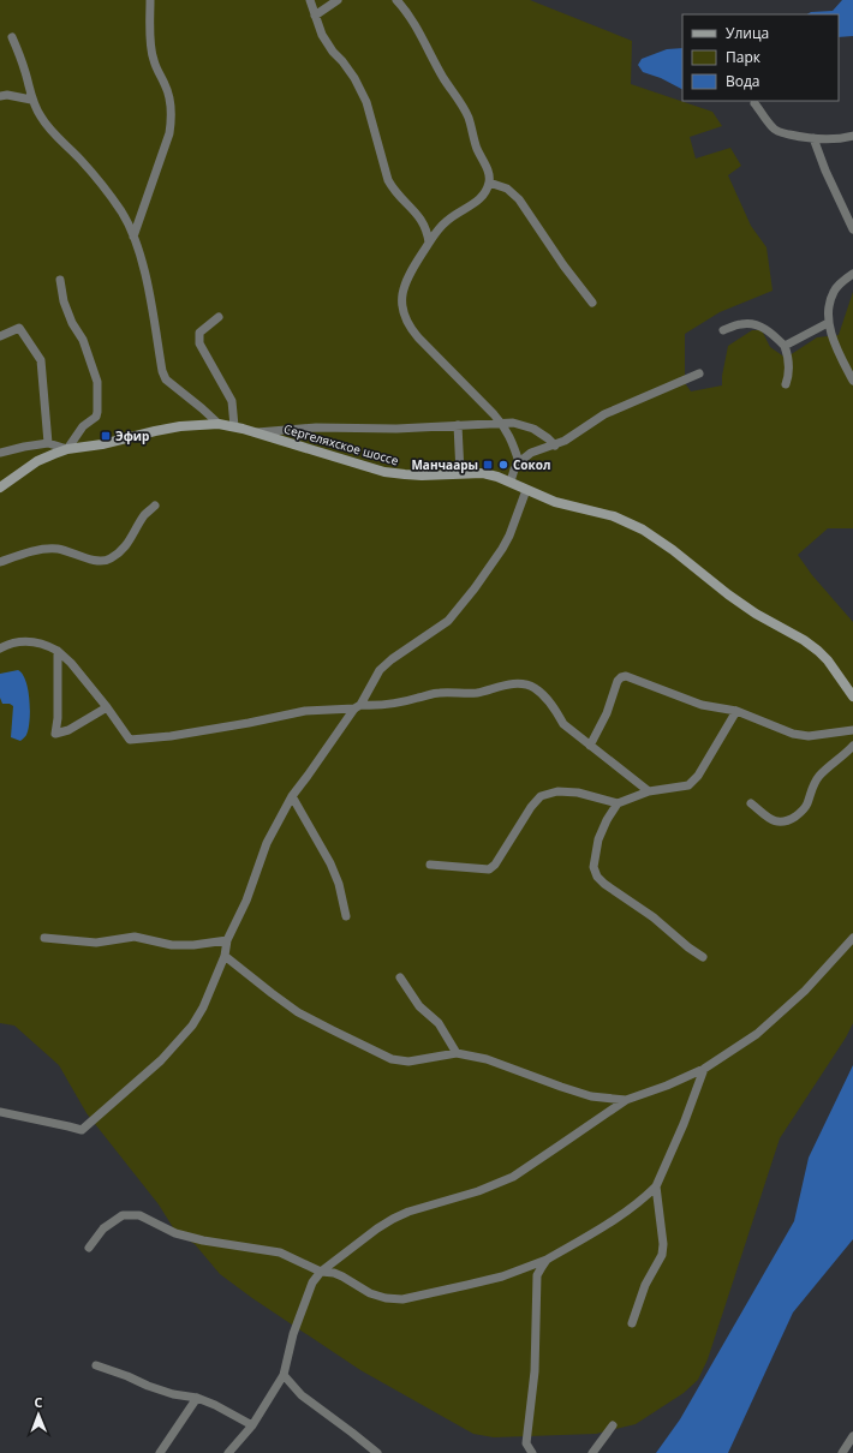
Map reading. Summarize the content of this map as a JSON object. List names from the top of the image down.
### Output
{
  "streets": {
    "main road": ["Сергеляхское шоссе"]
  },
  "places": {
    "transit": ["Эфир", "Манчаары"],
    "other": ["Сокол"]
  },
  "legend": ["Улица", "Парк", "Вода"],
  "north": "top"
}
